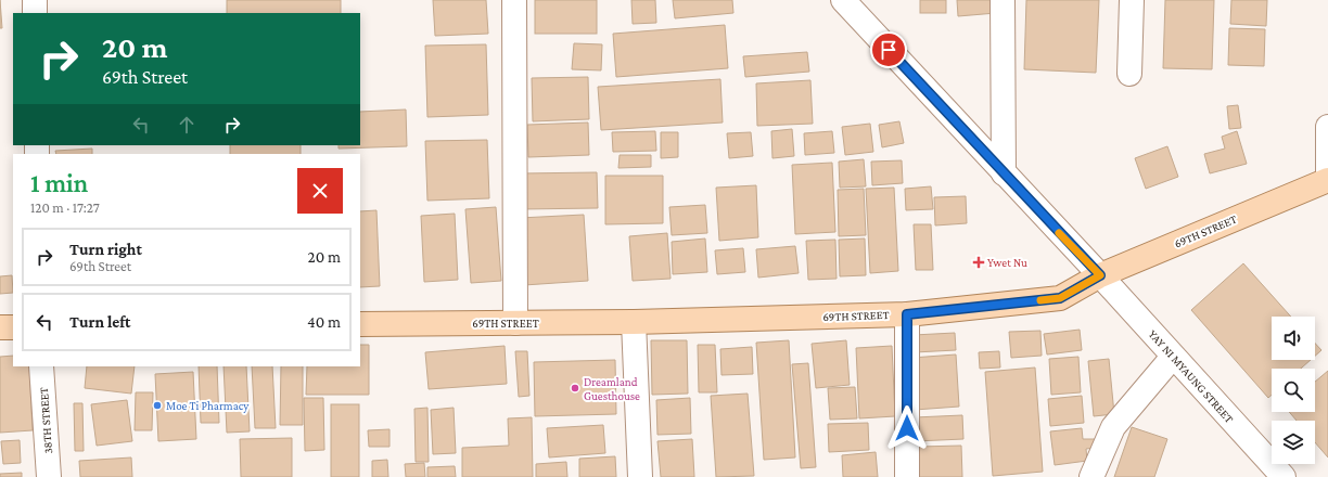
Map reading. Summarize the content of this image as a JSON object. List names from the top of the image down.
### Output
{
  "streets": {
    "main road": ["69TH STREET"],
    "street": ["YAY NI MYAUNG STREET", "38TH STREET"]
  },
  "crossings": [
    ["69TH STREET", "YAY NI MYAUNG STREET"]
  ],
  "places": {
    "health": ["Ywet Nu"],
    "other": ["Dreamland Guesthouse", "Moe Ti Pharmacy"]
  },
  "page": {
    "turn": ["20 m", "69th Street"],
    "heading": ["1 min", "120 m · 17:27"],
    "list": [
      {
        "name": "Turn right",
        "note": "69th Street",
        "value": "20 m"
      },
      {
        "name": "Turn left",
        "value": "40 m"
      }
    ]
  }
}
